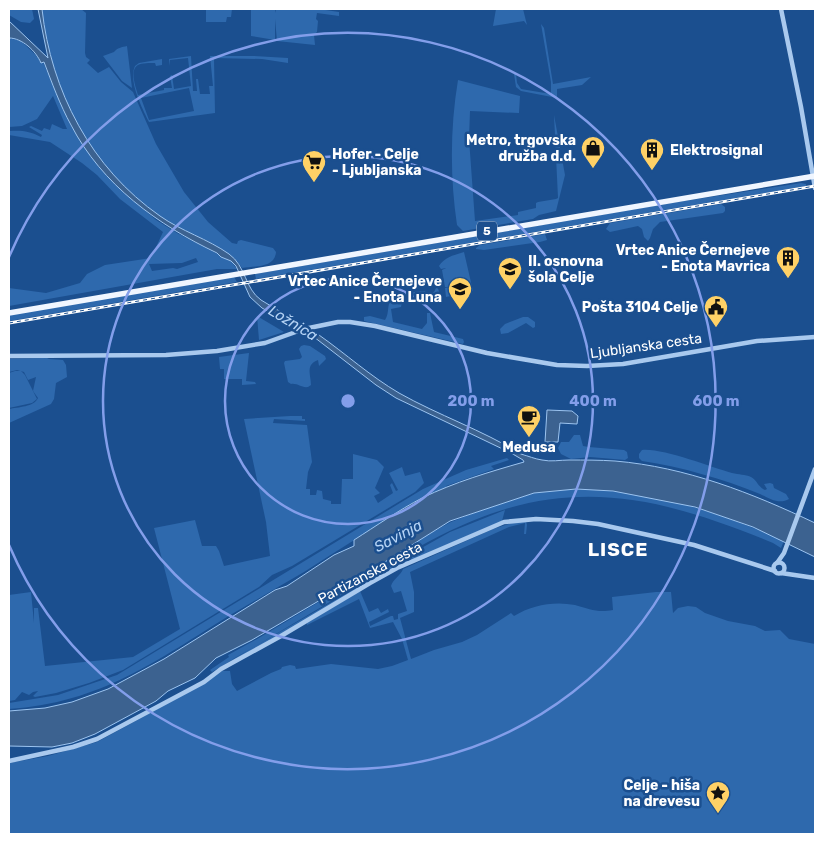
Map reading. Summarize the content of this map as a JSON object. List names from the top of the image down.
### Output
{
  "streets": {
    "main road": ["5"],
    "street": ["Ljubljanska cesta", "Partizanska cesta"]
  },
  "districts": ["LISCE"],
  "water": ["Ložnica", "Savinja"],
  "places": {
    "shop": ["Metro, trgovska družba d.d."],
    "building": ["Elektrosignal", "Vrtec Anice Černejeve - Enota Mavrica"],
    "supermarket": ["Hofer - Celje - Ljubljanska"],
    "school or university": ["II. osnovna šola Celje", "Vrtec Anice Černejeve - Enota Luna"],
    "public building": ["Pošta 3104 Celje"],
    "cafe": ["Medusa"],
    "place": ["Celje - hiša na drevesu"]
  },
  "rings": ["200 m", "400 m", "600 m"]
}
